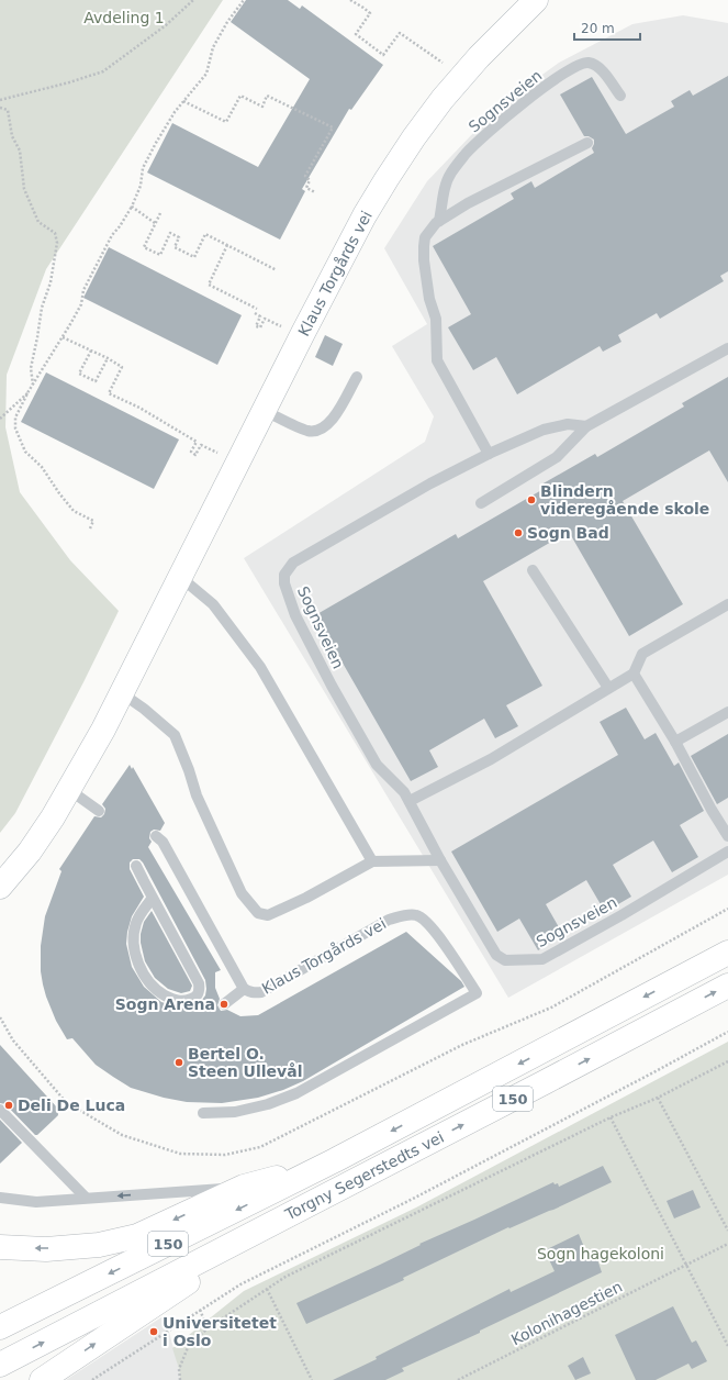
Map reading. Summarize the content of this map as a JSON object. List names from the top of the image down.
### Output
{
  "streets": {
    "main road": ["Klaus Torgårds vei", "150", "Torgny Segerstedts vei"],
    "lane": ["Sognsveien"],
    "path": ["Kolonihagestien"]
  },
  "parks": ["Avdeling 1", "Sogn hagekoloni"],
  "places": [
    "Blindern videregående skole",
    "Sogn Bad",
    "Sogn Arena",
    "Bertel O. Steen Ullevål",
    "Deli De Luca",
    "Universitetet i Oslo"
  ],
  "scale_bar": "20 m"
}
